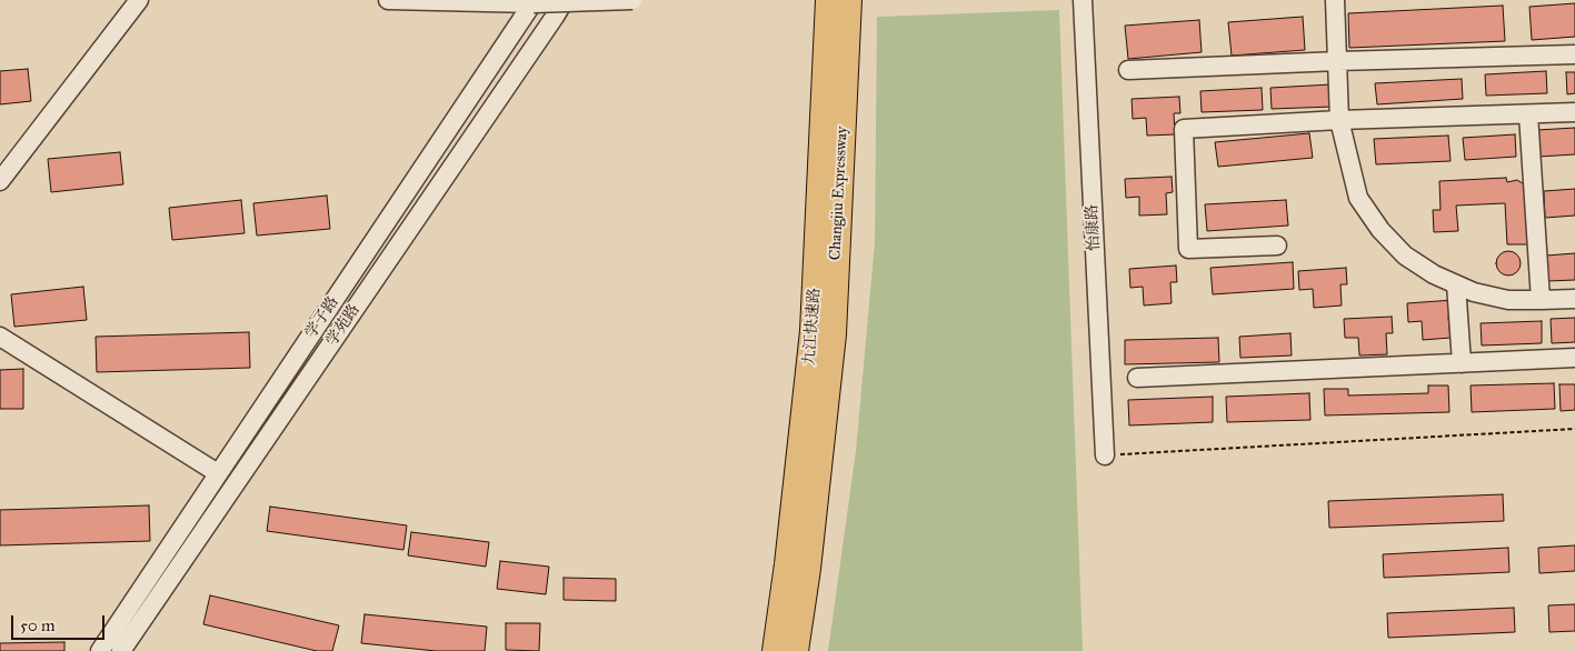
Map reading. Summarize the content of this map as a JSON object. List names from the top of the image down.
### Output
{
  "streets": {
    "highway": ["Changjiu Expressway", "九江快速路"],
    "street": ["怡康路", "学子路", "学苑路"]
  },
  "scale_bar": "50 m"
}
